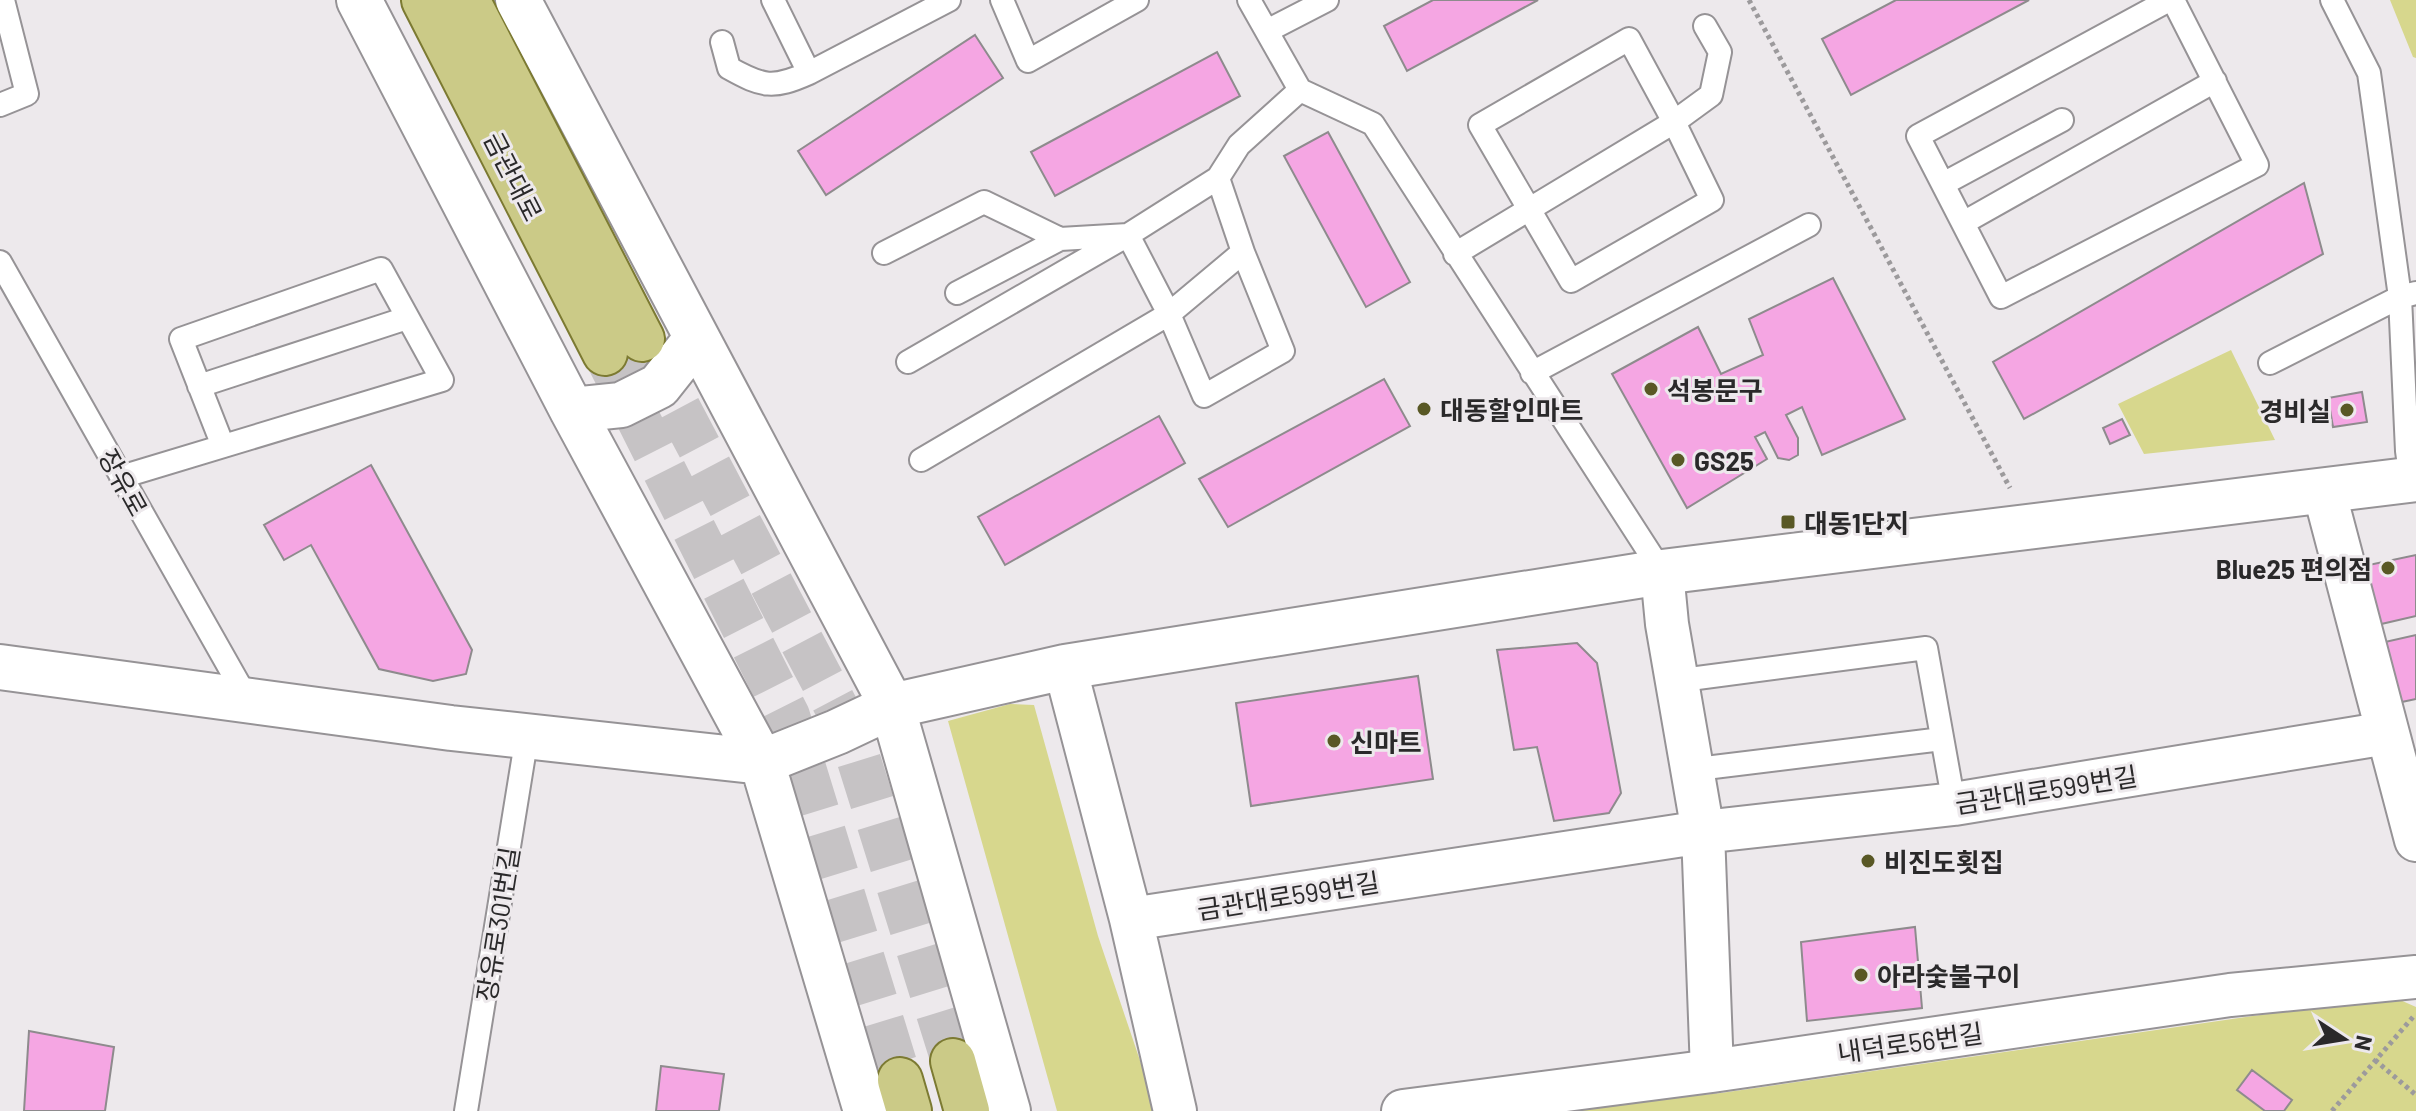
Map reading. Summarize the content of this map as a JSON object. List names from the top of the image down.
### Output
{
  "streets": {
    "main road": ["금관대로"],
    "street": ["금관대로599번길", "내덕로56번길"],
    "lane": ["장유로", "장유로301번길"]
  },
  "places": {
    "other": [
      "석봉문구",
      "대동할인마트",
      "경비실",
      "GS25",
      "Blue25 편의점",
      "신마트",
      "비진도횟집",
      "아라숯불구이"
    ],
    "transit": ["대동1단지"]
  },
  "north": "right"
}
